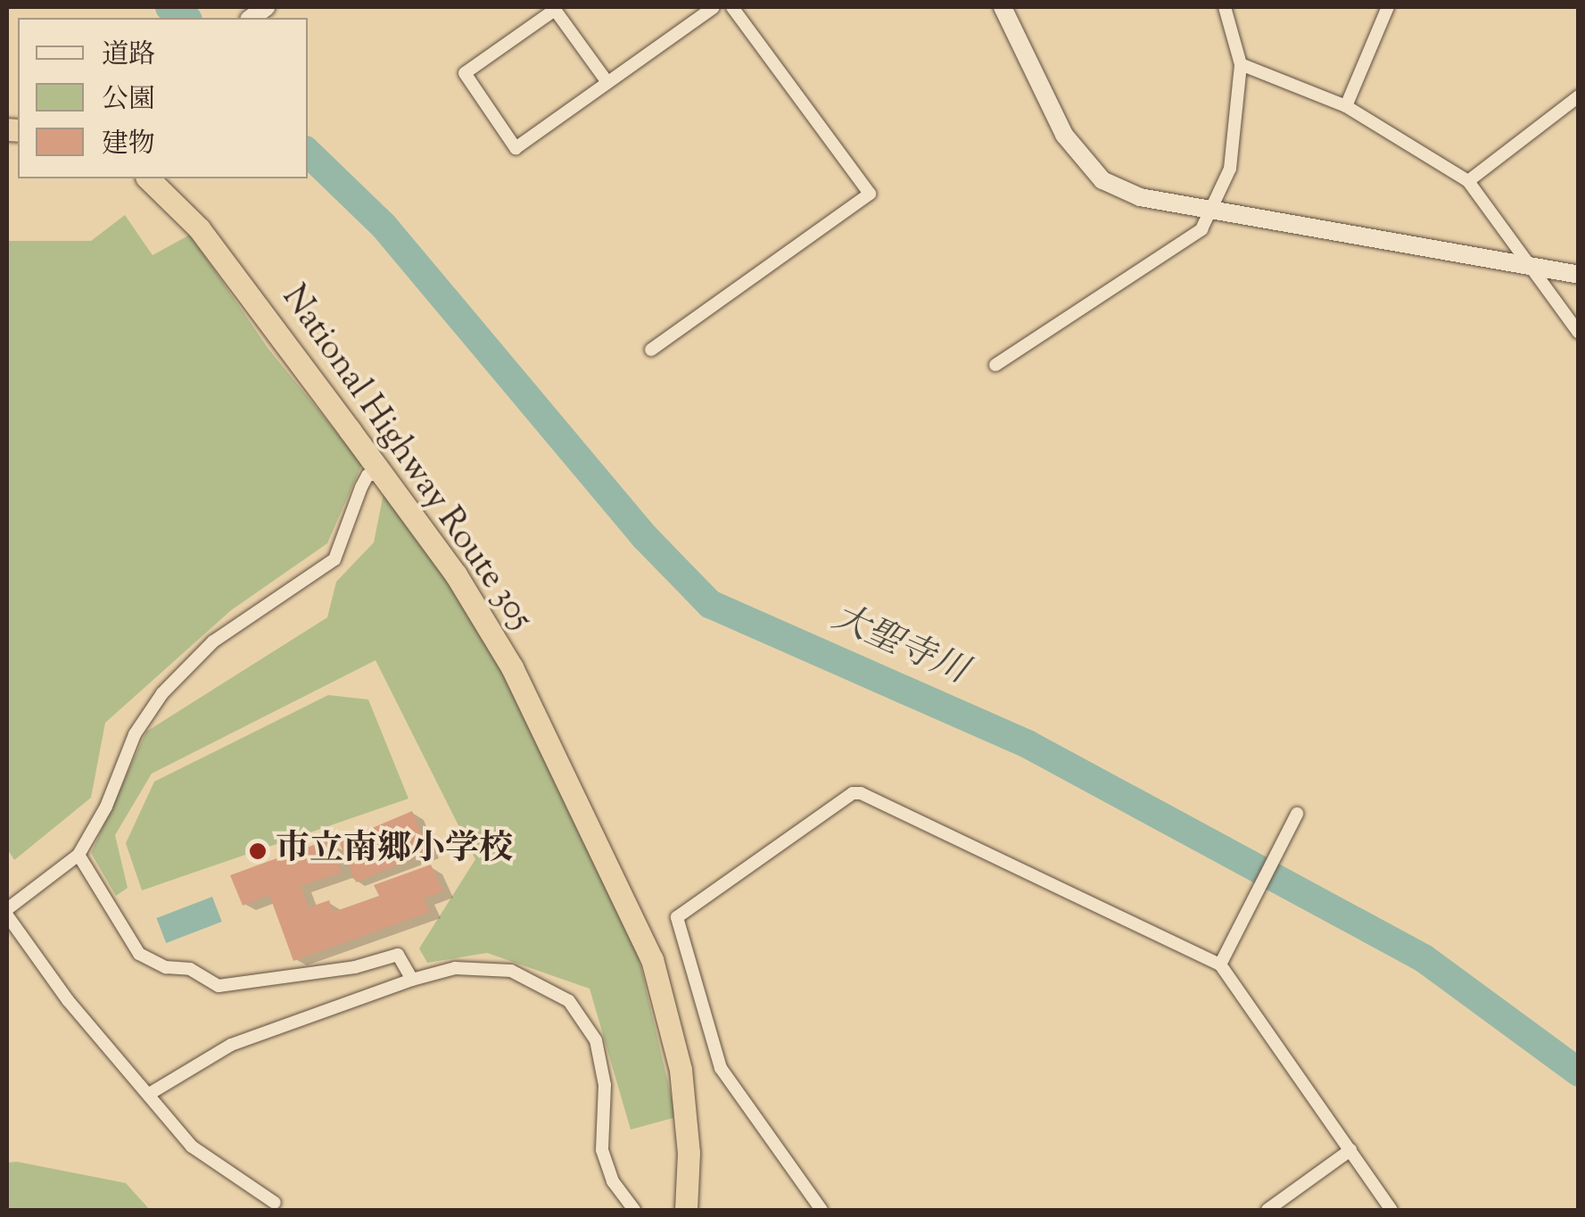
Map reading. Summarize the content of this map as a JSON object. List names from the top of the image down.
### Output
{
  "streets": {
    "highway": ["National Highway Route 305"]
  },
  "water": ["大聖寺川"],
  "places": ["市立南郷小学校"],
  "legend": ["道路", "公園", "建物"]
}
